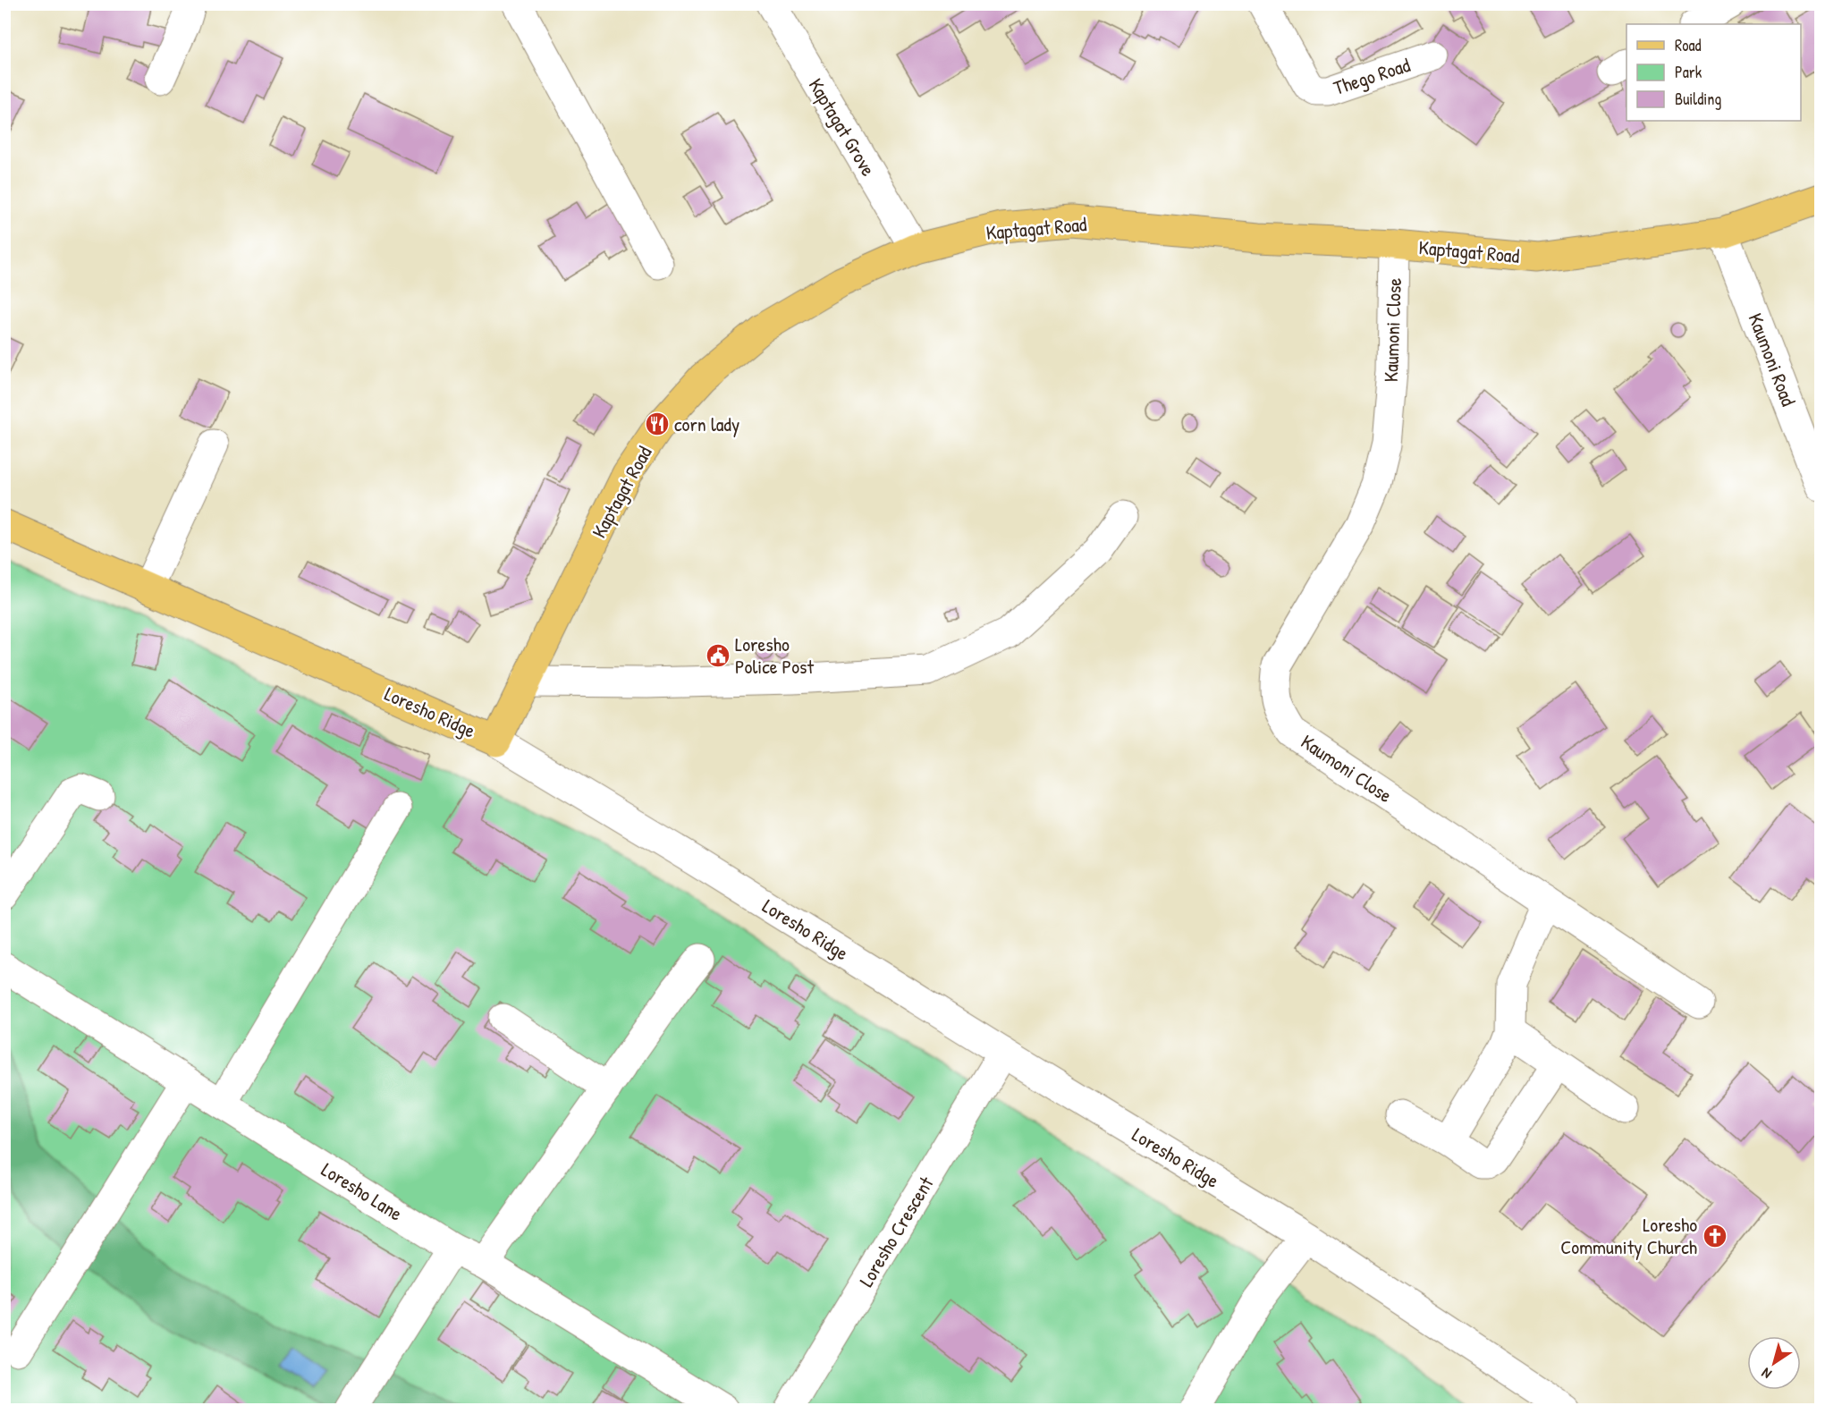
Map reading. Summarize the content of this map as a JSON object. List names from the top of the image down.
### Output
{
  "streets": {
    "main road": ["Kaptagat Road", "Loresho Ridge"],
    "street": [
      "Thego Road",
      "Kaptagat Grove",
      "Kaumoni Close",
      "Kaumoni Road",
      "Loresho Lane",
      "Loresho Crescent"
    ]
  },
  "crossings": [
    ["Kaptagat Grove", "Kaptagat Road"],
    ["Kaptagat Road", "Kaumoni Close"],
    ["Kaptagat Road", "Kaumoni Road"],
    ["Kaptagat Road", "Loresho Ridge"],
    ["Loresho Ridge", "Loresho Crescent"]
  ],
  "places": {
    "restaurant": ["corn lady"],
    "public building": ["Loresho Police Post"],
    "church": ["Loresho Community Church"]
  },
  "legend": ["Road", "Park", "Building"],
  "north": "bottom left"
}
